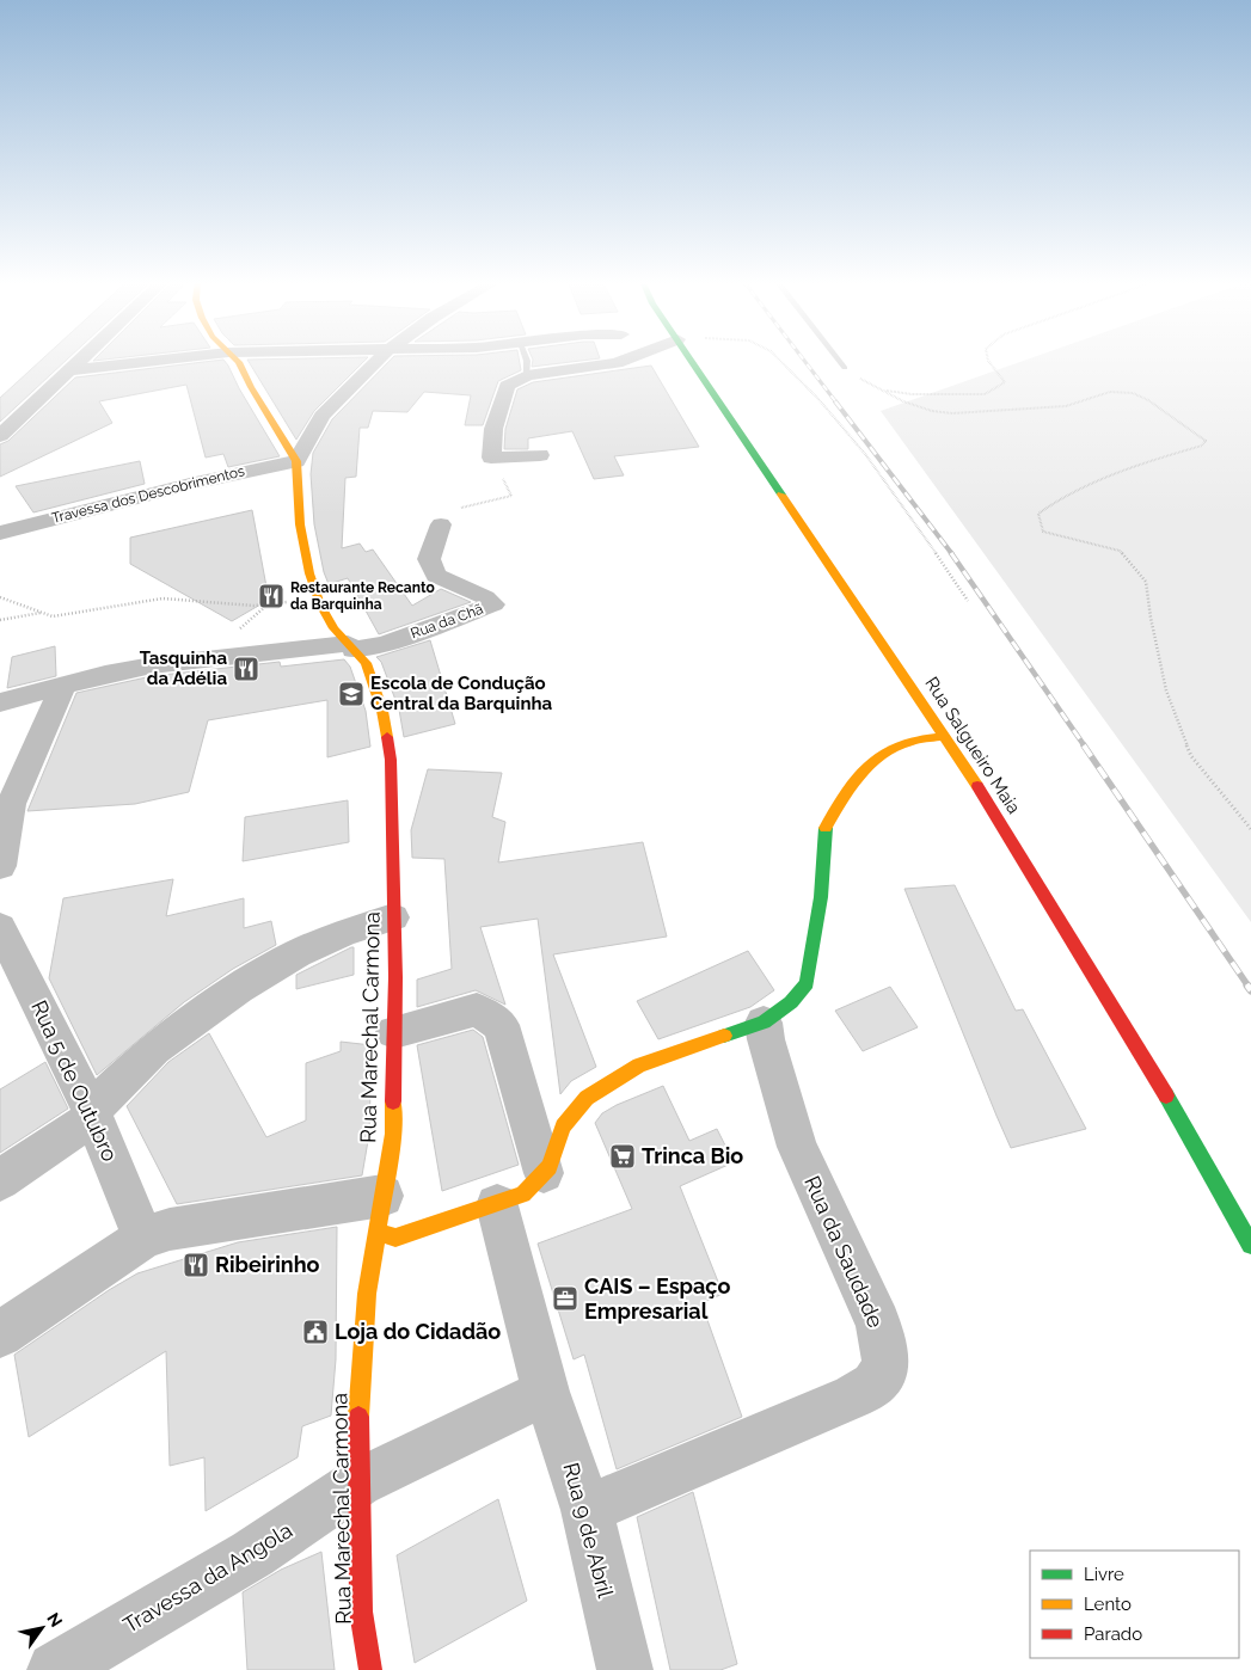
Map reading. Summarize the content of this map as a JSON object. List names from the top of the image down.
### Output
{
  "streets": {
    "street": [
      "Travessa dos Descobrimentos",
      "Rua da Chã",
      "Rua Salgueiro Maia",
      "Rua Marechal Carmona",
      "Rua 5 de Outubro",
      "Rua da Saudade",
      "Rua 9 de Abril",
      "Travessa da Angola"
    ]
  },
  "crossings": [
    ["Travessa dos Descobrimentos", "Rua Marechal Carmona"],
    ["Rua da Chã", "Rua Marechal Carmona"],
    ["Rua Marechal Carmona", "Travessa da Angola"],
    ["Rua da Saudade", "Rua 9 de Abril"],
    ["Rua 9 de Abril", "Travessa da Angola"]
  ],
  "places": {
    "restaurant": ["Restaurante Recanto da Barquinha", "Tasquinha da Adélia", "Ribeirinho"],
    "school or university": ["Escola de Condução Central da Barquinha"],
    "supermarket": ["Trinca Bio"],
    "office": ["CAIS – Espaço Empresarial"],
    "public building": ["Loja do Cidadão"]
  },
  "legend": ["Livre", "Lento", "Parado"],
  "north": "top right"
}
